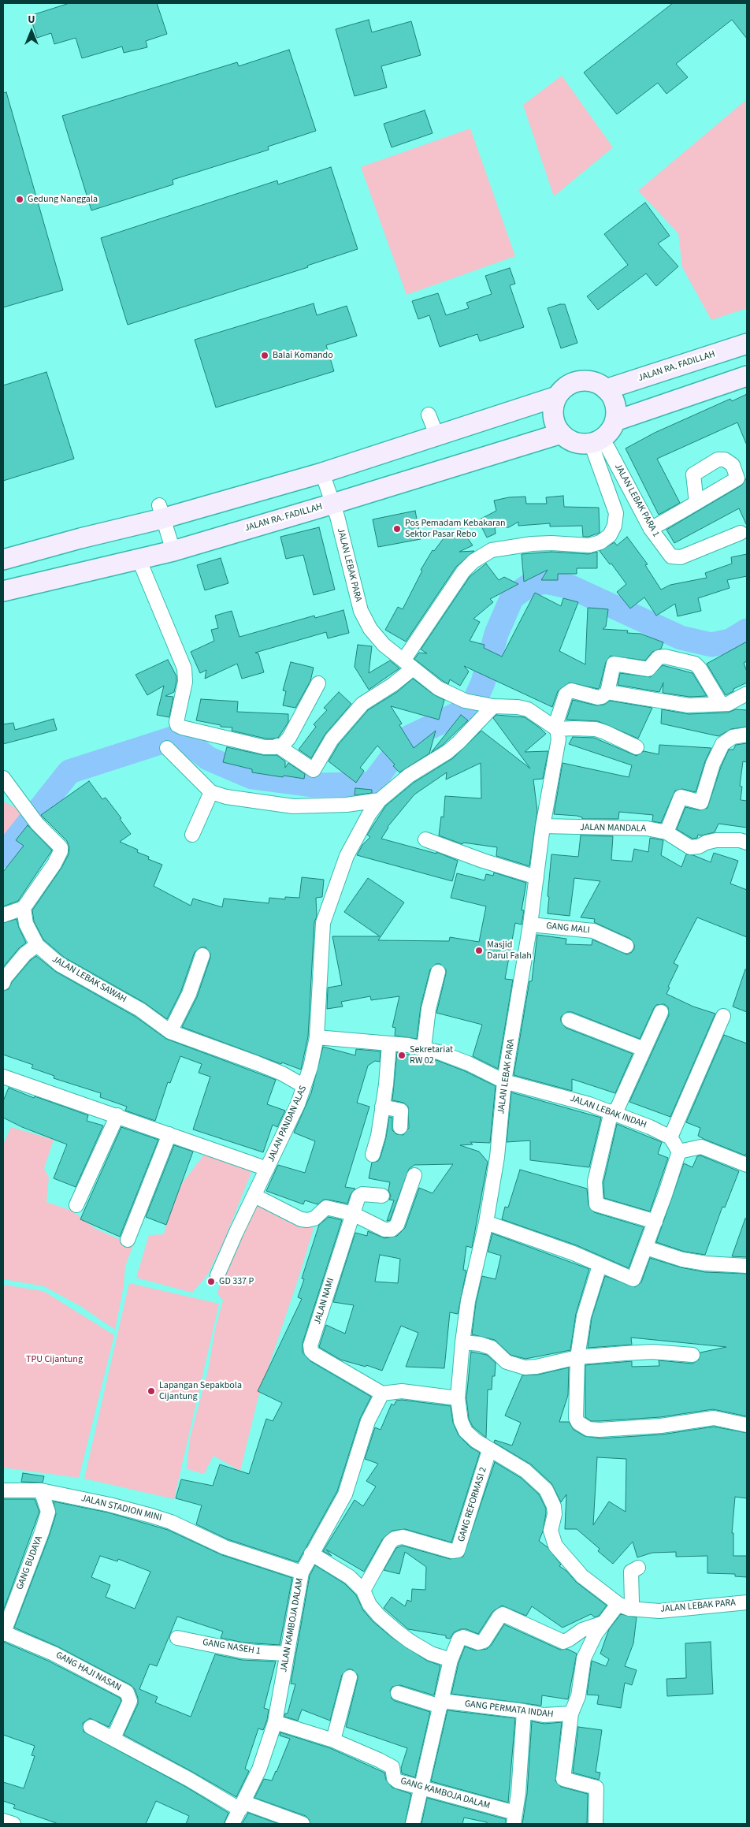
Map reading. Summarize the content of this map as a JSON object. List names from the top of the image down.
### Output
{
  "streets": {
    "main road": ["JALAN RA. FADILLAH"],
    "street": [
      "JALAN LEBAK PARA 1",
      "JALAN LEBAK PARA",
      "JALAN MANDALA",
      "GANG MALI",
      "JALAN LEBAK SAWAH",
      "JALAN LEBAK INDAH",
      "JALAN PANDAN ALAS",
      "JALAN NAMI",
      "GANG REFORMASI 2",
      "JALAN STADION MINI",
      "GANG BUDAYA",
      "JALAN KAMBOJA DALAM",
      "GANG NASEH 1",
      "GANG HAJI NASAN",
      "GANG PERMATA INDAH",
      "GANG KAMBOJA DALAM"
    ]
  },
  "crossings": [
    ["JALAN RA. FADILLAH", "JALAN LEBAK PARA 1"],
    ["JALAN RA. FADILLAH", "JALAN LEBAK PARA"],
    ["JALAN LEBAK PARA", "JALAN MANDALA"],
    ["JALAN LEBAK PARA", "GANG MALI"],
    ["JALAN LEBAK PARA", "JALAN LEBAK INDAH"],
    ["JALAN LEBAK PARA", "JALAN PANDAN ALAS"],
    ["JALAN LEBAK PARA", "GANG REFORMASI 2"],
    ["JALAN LEBAK SAWAH", "JALAN PANDAN ALAS"],
    ["JALAN NAMI", "JALAN KAMBOJA DALAM"],
    ["JALAN STADION MINI", "GANG BUDAYA"],
    ["JALAN STADION MINI", "JALAN KAMBOJA DALAM"],
    ["GANG BUDAYA", "GANG HAJI NASAN"],
    ["JALAN KAMBOJA DALAM", "GANG NASEH 1"],
    ["JALAN KAMBOJA DALAM", "GANG KAMBOJA DALAM"]
  ],
  "parks": ["TPU Cijantung"],
  "places": [
    "Gedung Nanggala",
    "Balai Komando",
    "Pos Pemadam Kebakaran Sektor Pasar Rebo",
    "Masjid Darul Falah",
    "Sekretariat RW 02",
    "GD 337 P",
    "Lapangan Sepakbola Cijantung"
  ],
  "north": "top"
}
